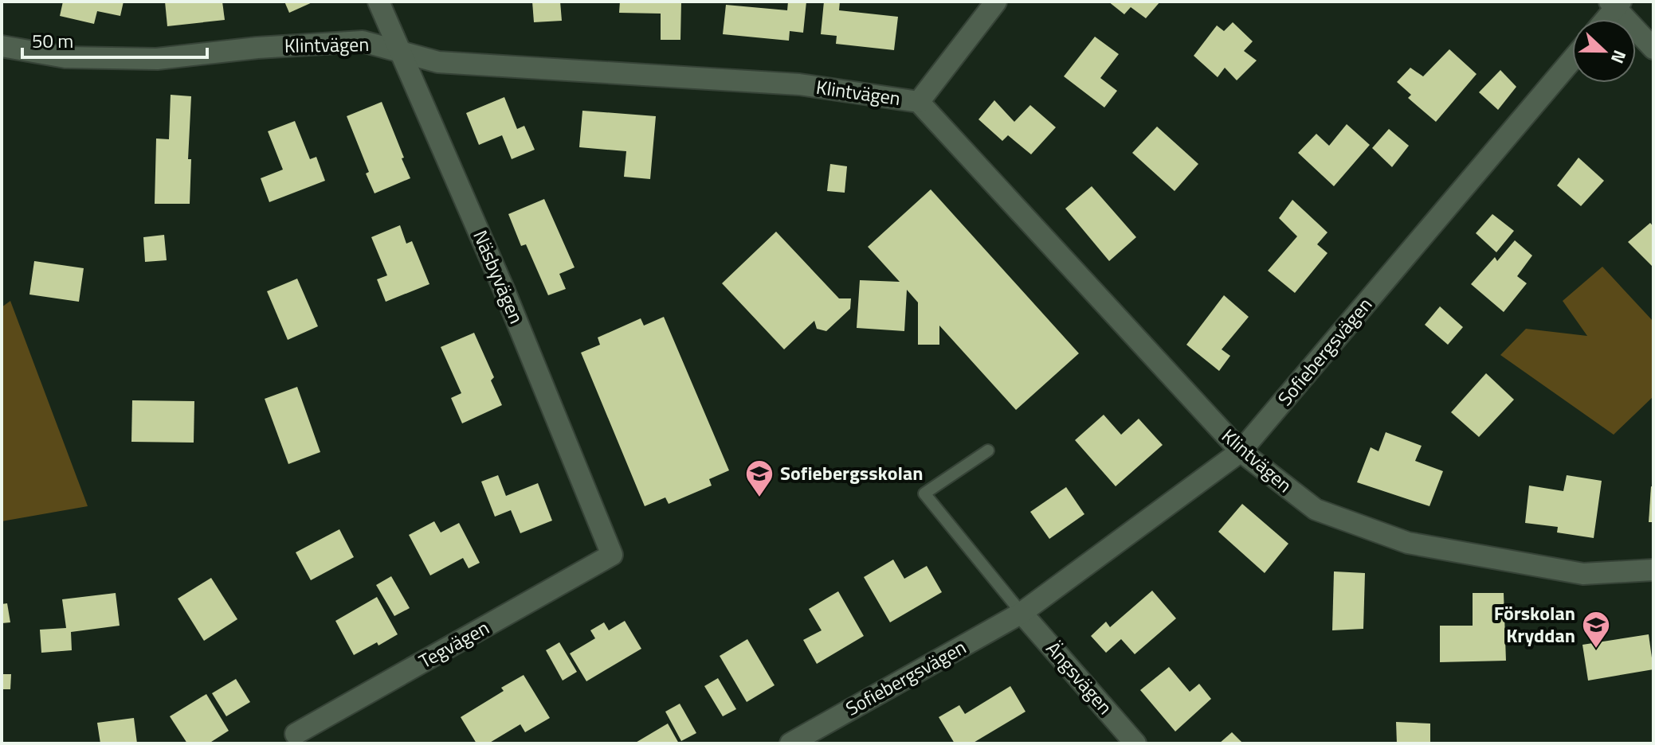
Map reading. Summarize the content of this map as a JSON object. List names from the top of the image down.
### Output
{
  "streets": {
    "street": [
      "Klintvägen",
      "Näsbyvägen",
      "Sofiebergsvägen",
      "Tegvägen",
      "Ängsvägen"
    ]
  },
  "crossings": [
    ["Klintvägen", "Näsbyvägen"],
    ["Klintvägen", "Sofiebergsvägen"],
    ["Näsbyvägen", "Tegvägen"],
    ["Sofiebergsvägen", "Ängsvägen"]
  ],
  "places": {
    "school or university": ["Sofiebergsskolan", "Förskolan Kryddan"]
  },
  "scale_bar": "50 m",
  "north": "right"
}
